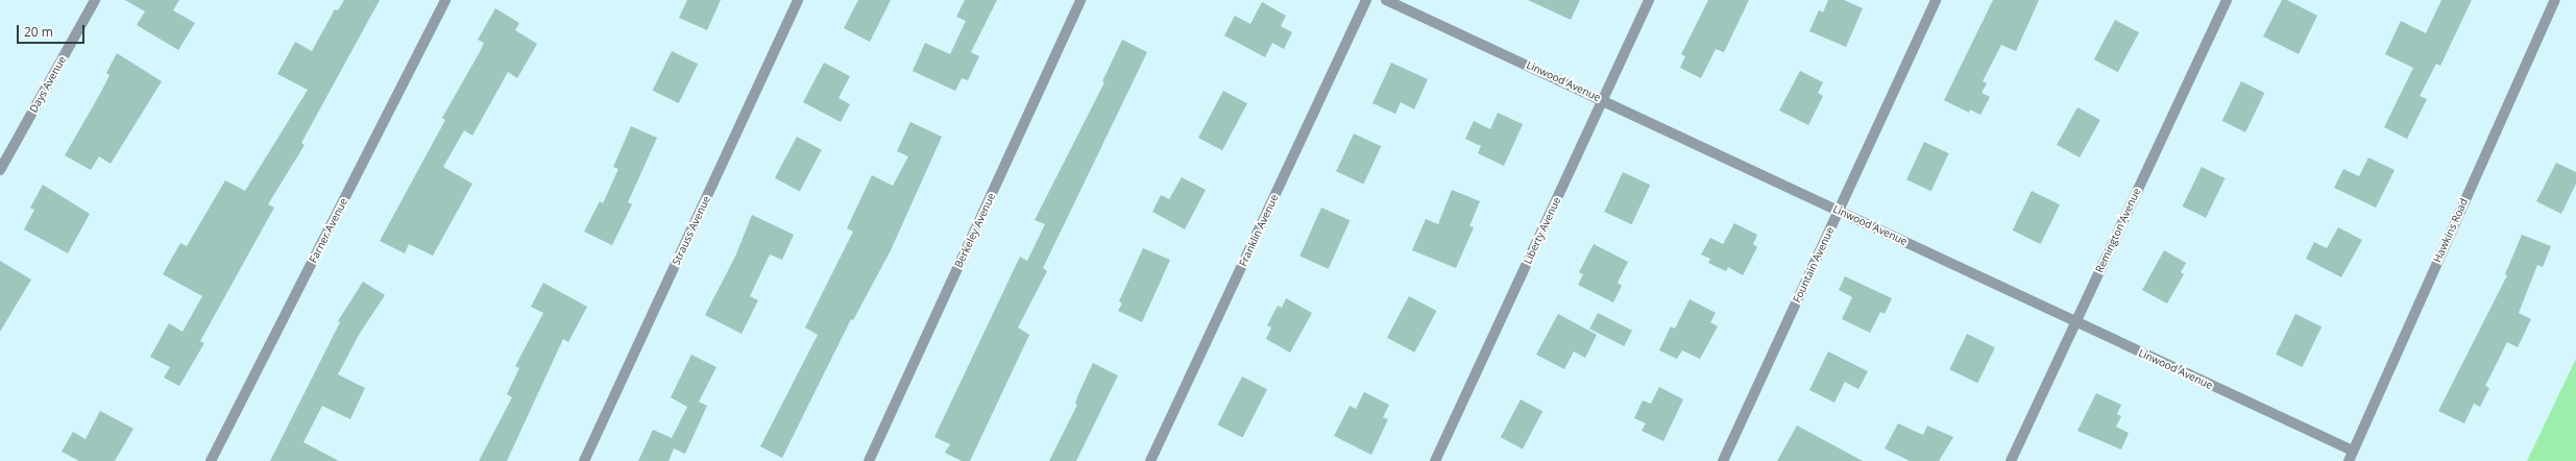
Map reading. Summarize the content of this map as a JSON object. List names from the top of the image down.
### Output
{
  "streets": {
    "street": [
      "Linwood Avenue",
      "Days Avenue",
      "Farner Avenue",
      "Strauss Avenue",
      "Berkeley Avenue",
      "Franklin Avenue",
      "Liberty Avenue",
      "Remington Avenue",
      "Hawkins Road",
      "Fountain Avenue"
    ]
  },
  "crossings": [
    ["Linwood Avenue", "Liberty Avenue"],
    ["Linwood Avenue", "Remington Avenue"],
    ["Linwood Avenue", "Hawkins Road"],
    ["Linwood Avenue", "Fountain Avenue"]
  ],
  "scale_bar": "20 m"
}
